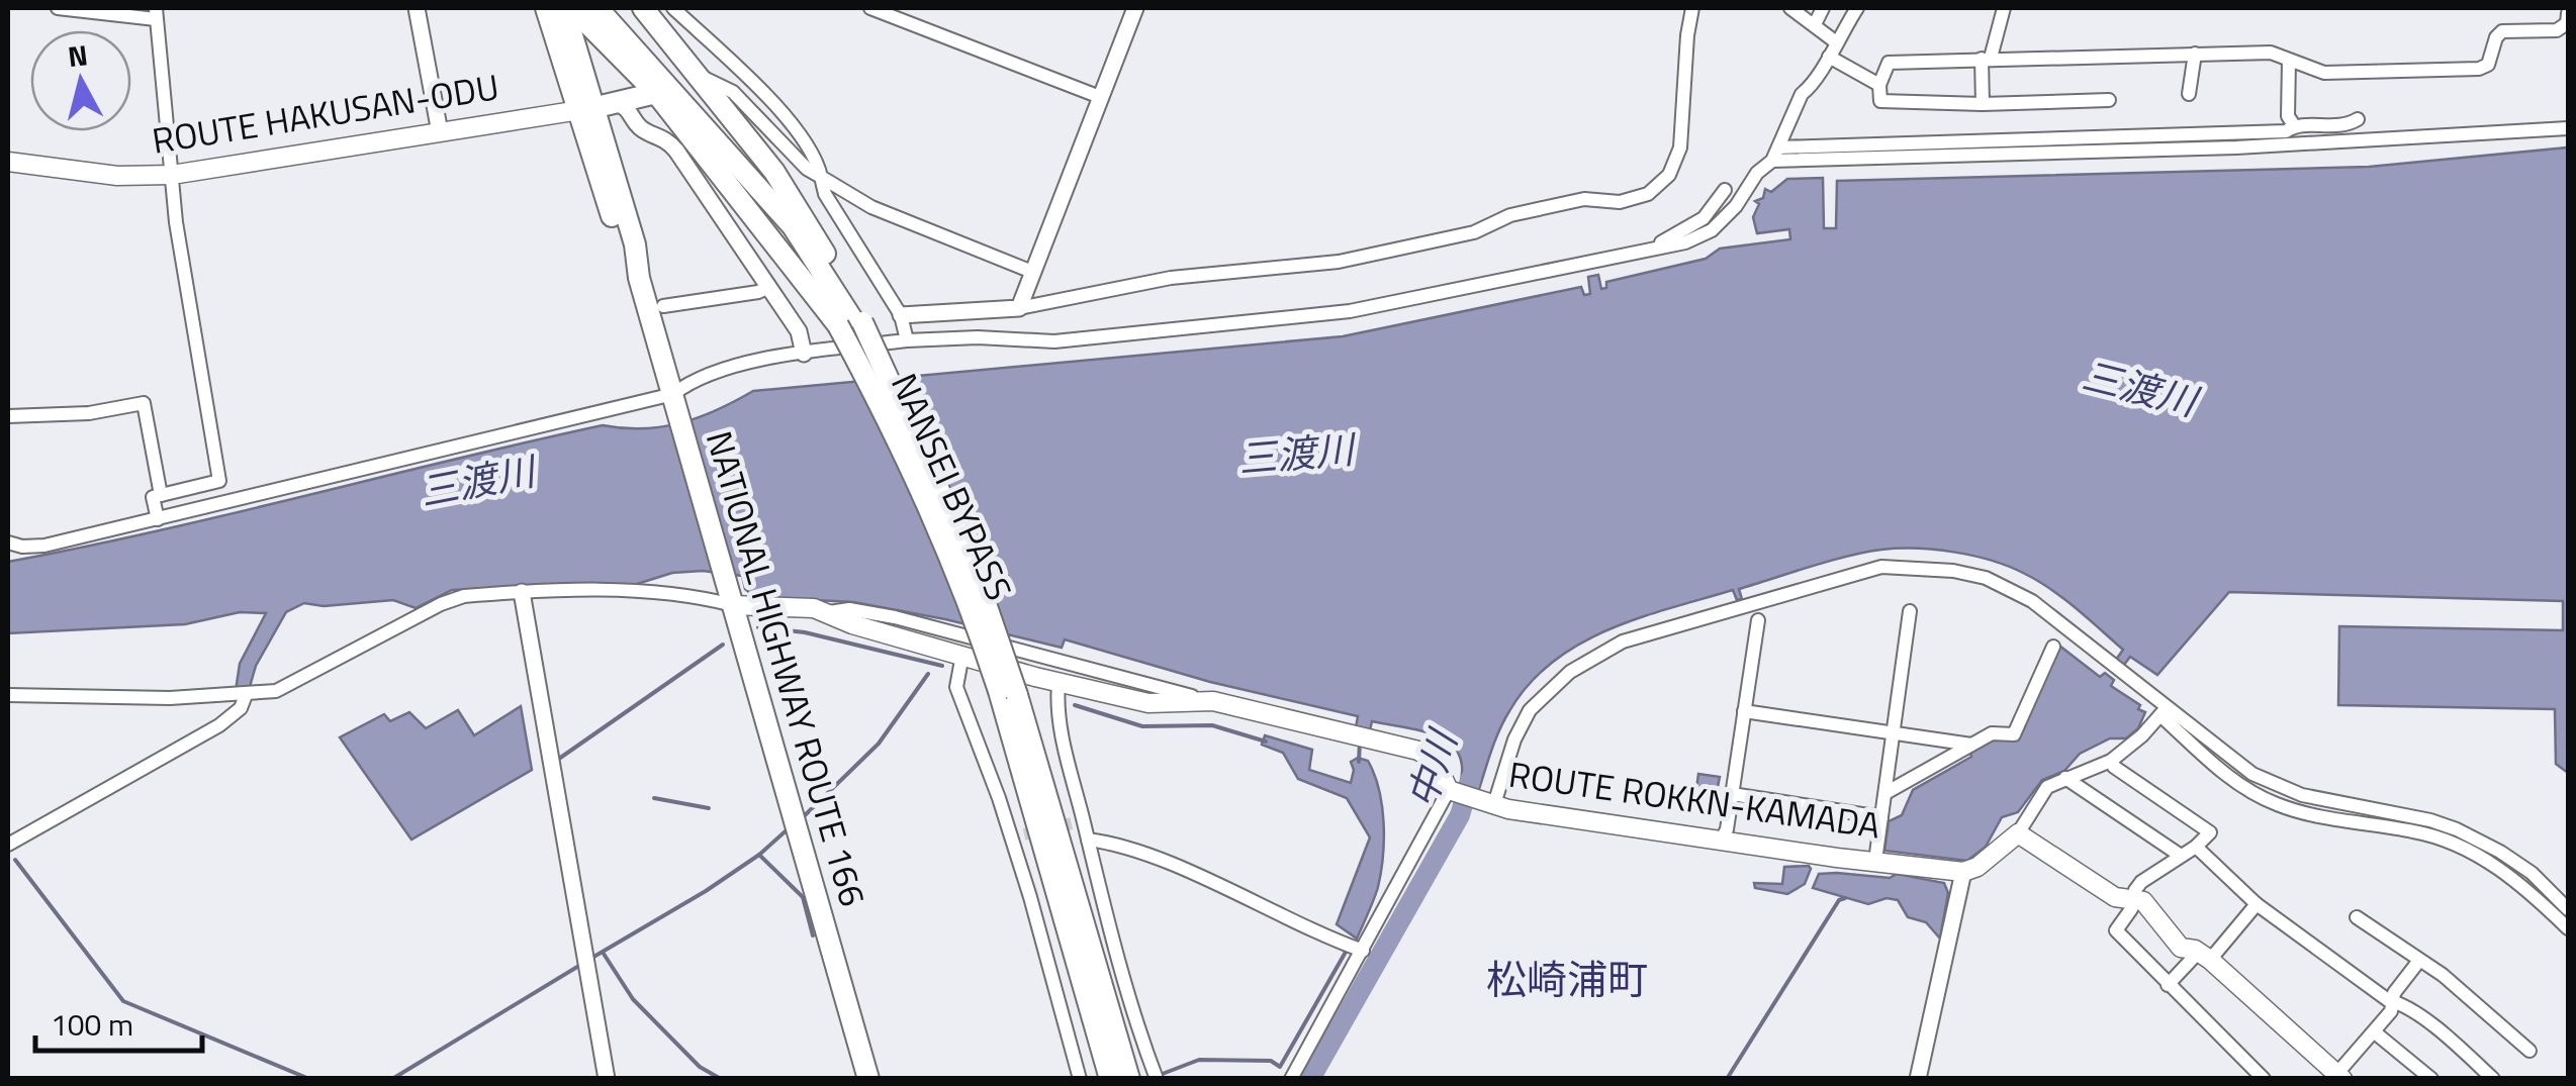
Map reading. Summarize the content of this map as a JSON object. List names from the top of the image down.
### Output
{
  "streets": {
    "highway": ["NANSEI BYPASS", "NATIONAL HIGHWAY ROUTE 166"],
    "main road": ["ROUTE HAKUSAN-ODU", "ROUTE ROKKN-KAMADA"]
  },
  "crossings": [
    ["ROUTE HAKUSAN-ODU", "NATIONAL HIGHWAY ROUTE 166"],
    ["NATIONAL HIGHWAY ROUTE 166", "ROUTE ROKKN-KAMADA"]
  ],
  "districts": ["松崎浦町"],
  "water": ["三渡川", "中川"],
  "scale_bar": "100 m",
  "north": "top"
}
